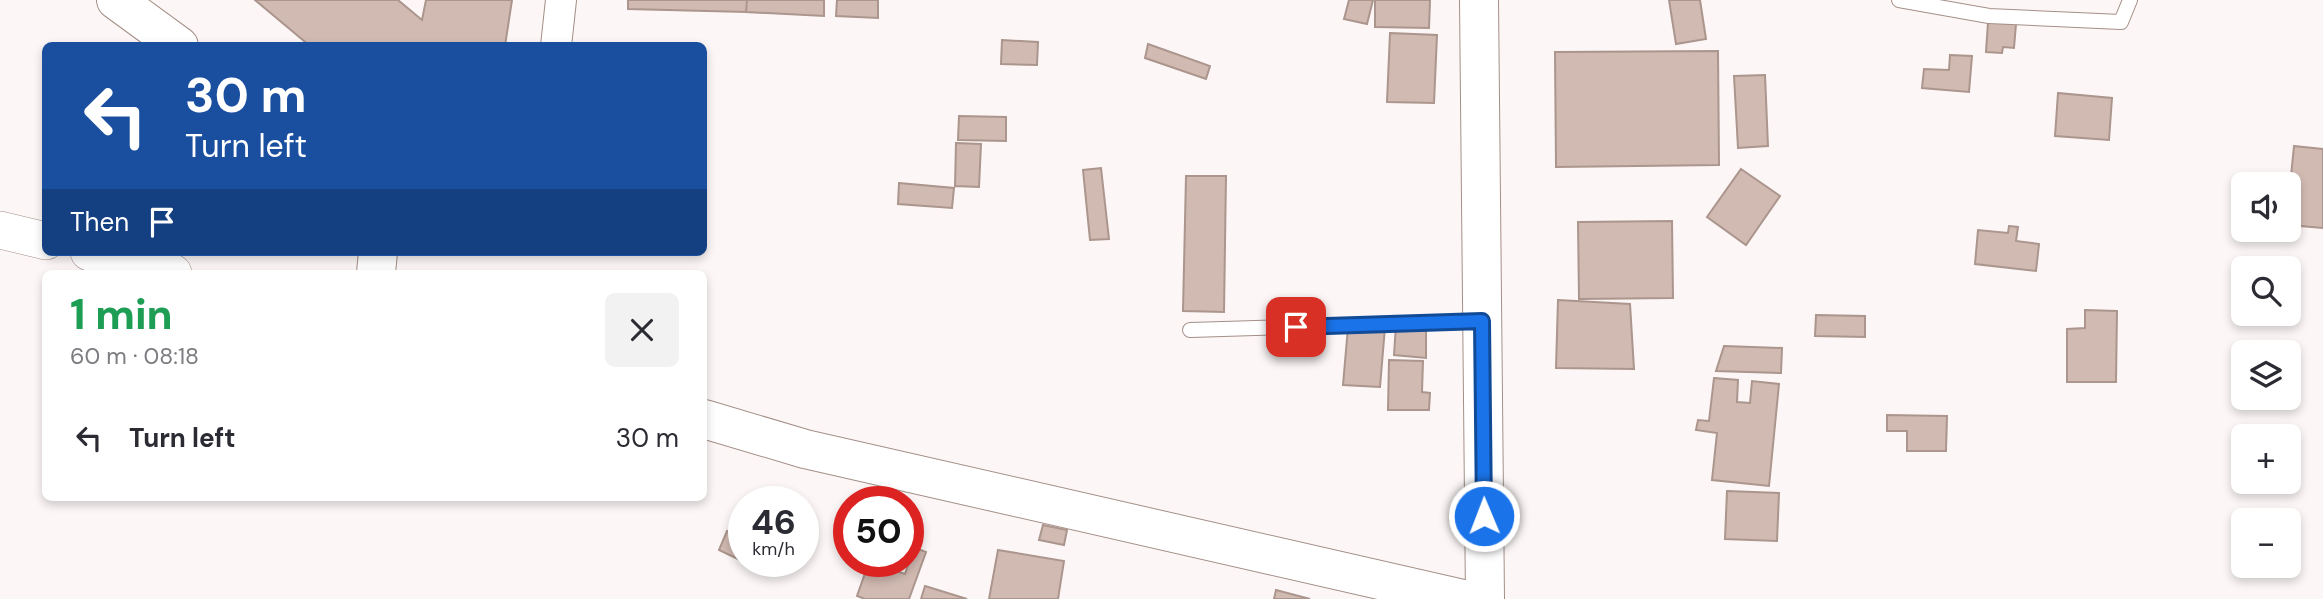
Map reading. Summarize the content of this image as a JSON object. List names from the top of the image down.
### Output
{
  "page": {
    "turn": ["30 m", "Turn left"],
    "map_buttons": ["+", "−"],
    "then": "Then",
    "heading": ["1 min", "60 m · 08:18"],
    "list": [
      {
        "name": "Turn left",
        "value": "30 m"
      }
    ],
    "speed": "46 km/h",
    "limit": "50"
  }
}
